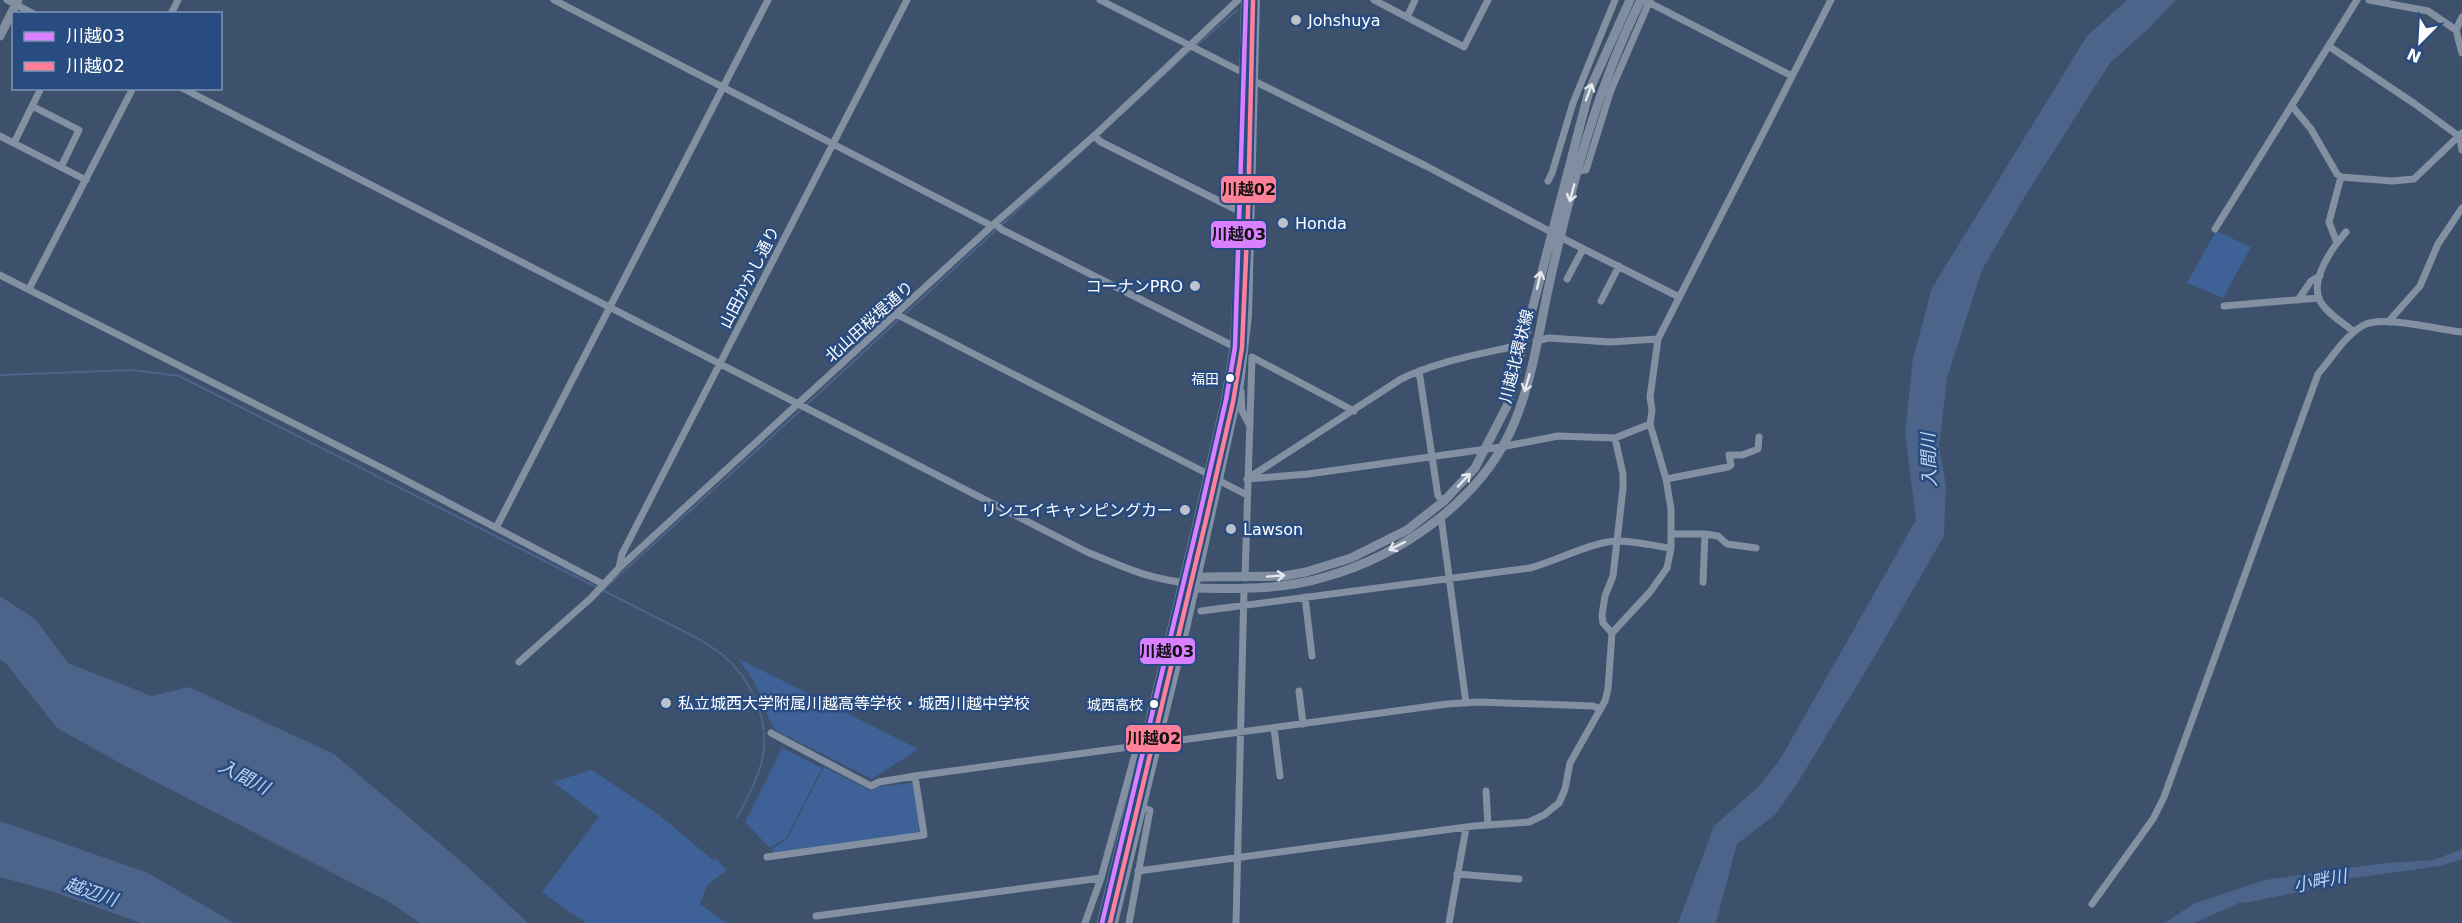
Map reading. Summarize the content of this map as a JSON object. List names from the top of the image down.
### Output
{
  "streets": {
    "main road": ["川越北環状線"],
    "street": ["山田かかし通り", "北山田桜堤通り"]
  },
  "crossings": [
    ["山田かかし通り", "北山田桜堤通り"]
  ],
  "water": ["入間川", "小畔川", "越辺川"],
  "places": [
    "Johshuya",
    "Honda",
    "コーナンPRO",
    "福田",
    "リンエイキャンピングカー",
    "Lawson",
    "私立城西大学附属川越高等学校・城西川越中学校",
    "城西高校"
  ],
  "lines": ["transit line 川越03", "transit line 川越02"],
  "legend": ["川越03", "川越02"],
  "north": "bottom left"
}
